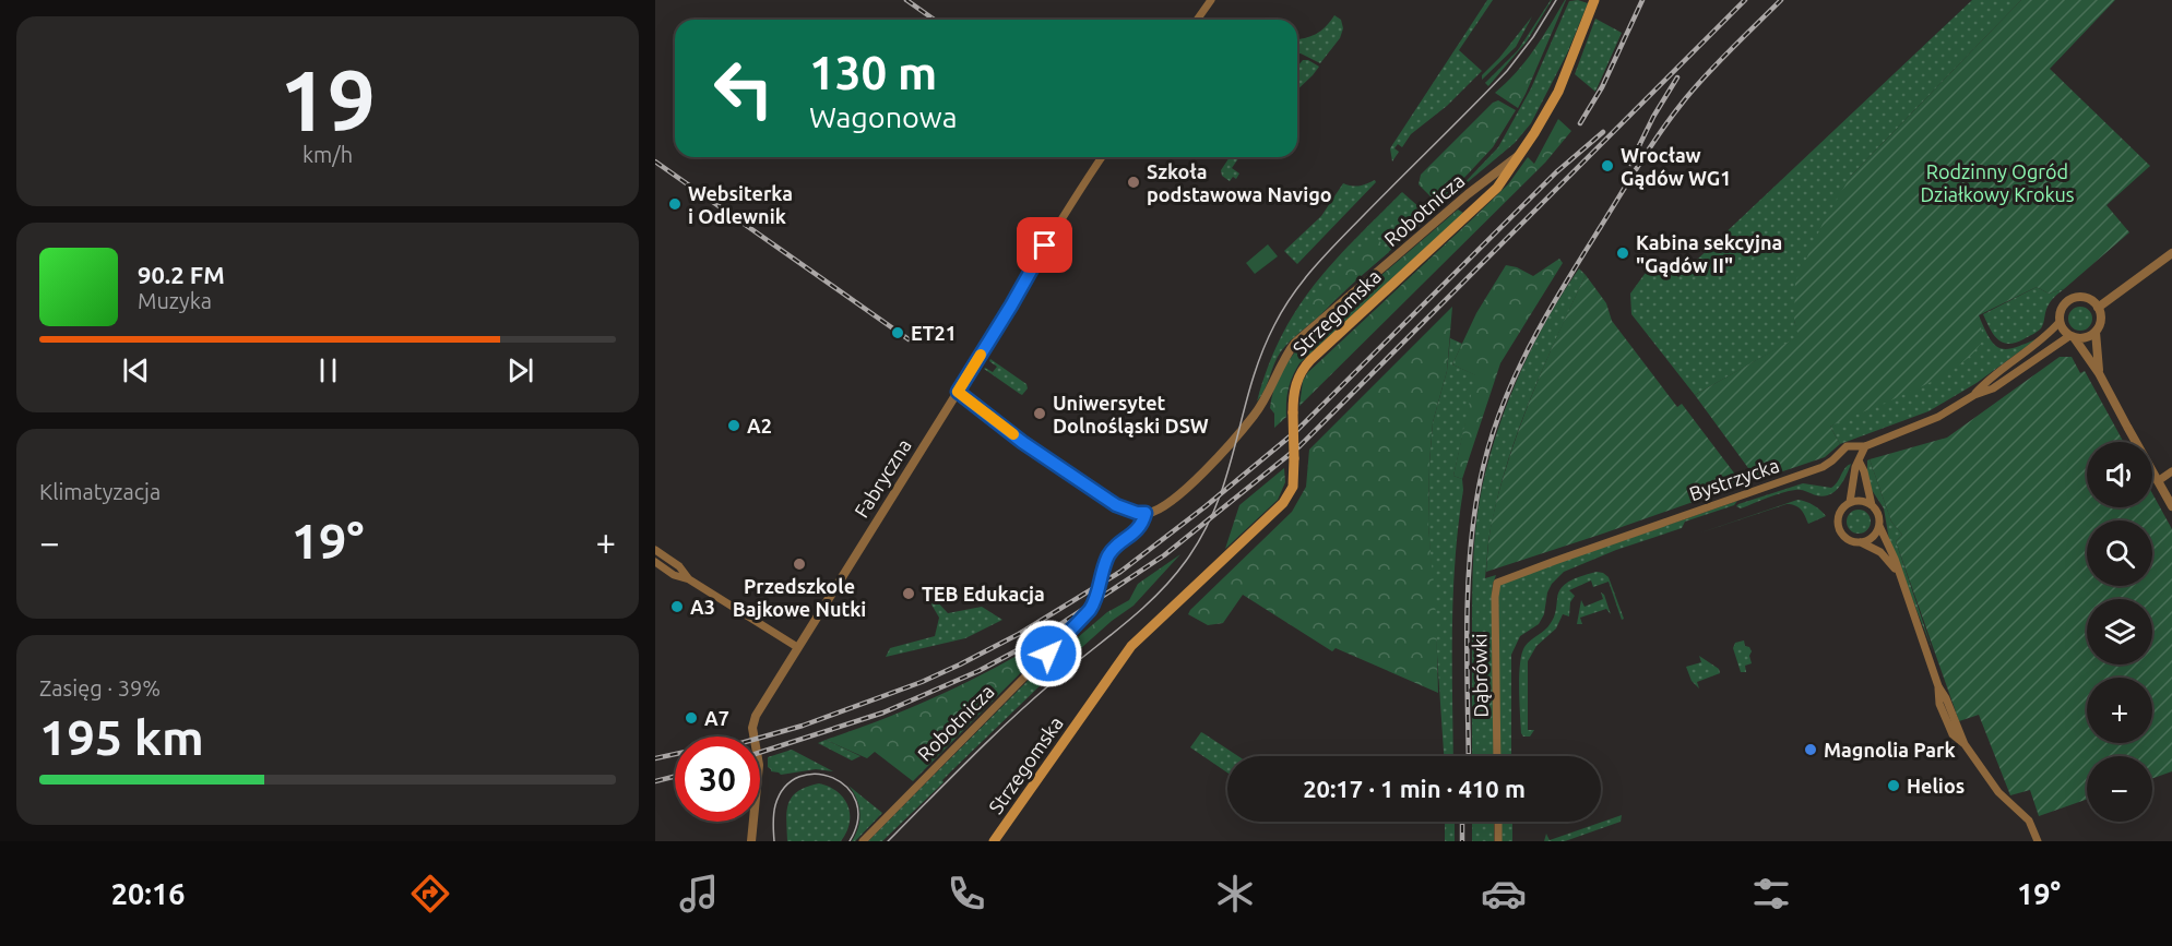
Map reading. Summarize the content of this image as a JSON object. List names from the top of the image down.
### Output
{
  "streets": {
    "main road": ["Strzegomska"],
    "street": [
      "Robotnicza",
      "Fabryczna",
      "Bystrzycka",
      "Dąbrówki"
    ]
  },
  "crossings": [
    ["Robotnicza", "Strzegomska"],
    ["Bystrzycka", "Dąbrówki"]
  ],
  "parks": ["Rodzinny Ogród Działkowy Krokus"],
  "places": [
    "Wrocław Gądów WG1",
    "Szkoła podstawowa Navigo",
    "Websiterka i Odlewnik",
    "Kabina sekcyjna \"Gądów II\"",
    "ET21",
    "Uniwersytet Dolnośląski DSW",
    "A2",
    "Przedszkole Bajkowe Nutki",
    "TEB Edukacja",
    "A3",
    "A7",
    "Magnolia Park",
    "Helios"
  ],
  "page": {
    "tile": [
      ["19", "km/h"],
      "Klimatyzacja",
      ["Zasięg · 39%", "195 km"]
    ],
    "turn": ["130 m", "Wagonowa"],
    "song": ["90.2 FM", "Muzyka"],
    "map_buttons": ["+", "−"],
    "heat": ["−", "19°", "+"],
    "limit": "30",
    "trip": "20:17 · 1 min · 410 m",
    "tabs": ["20:16", "19°"]
  }
}
